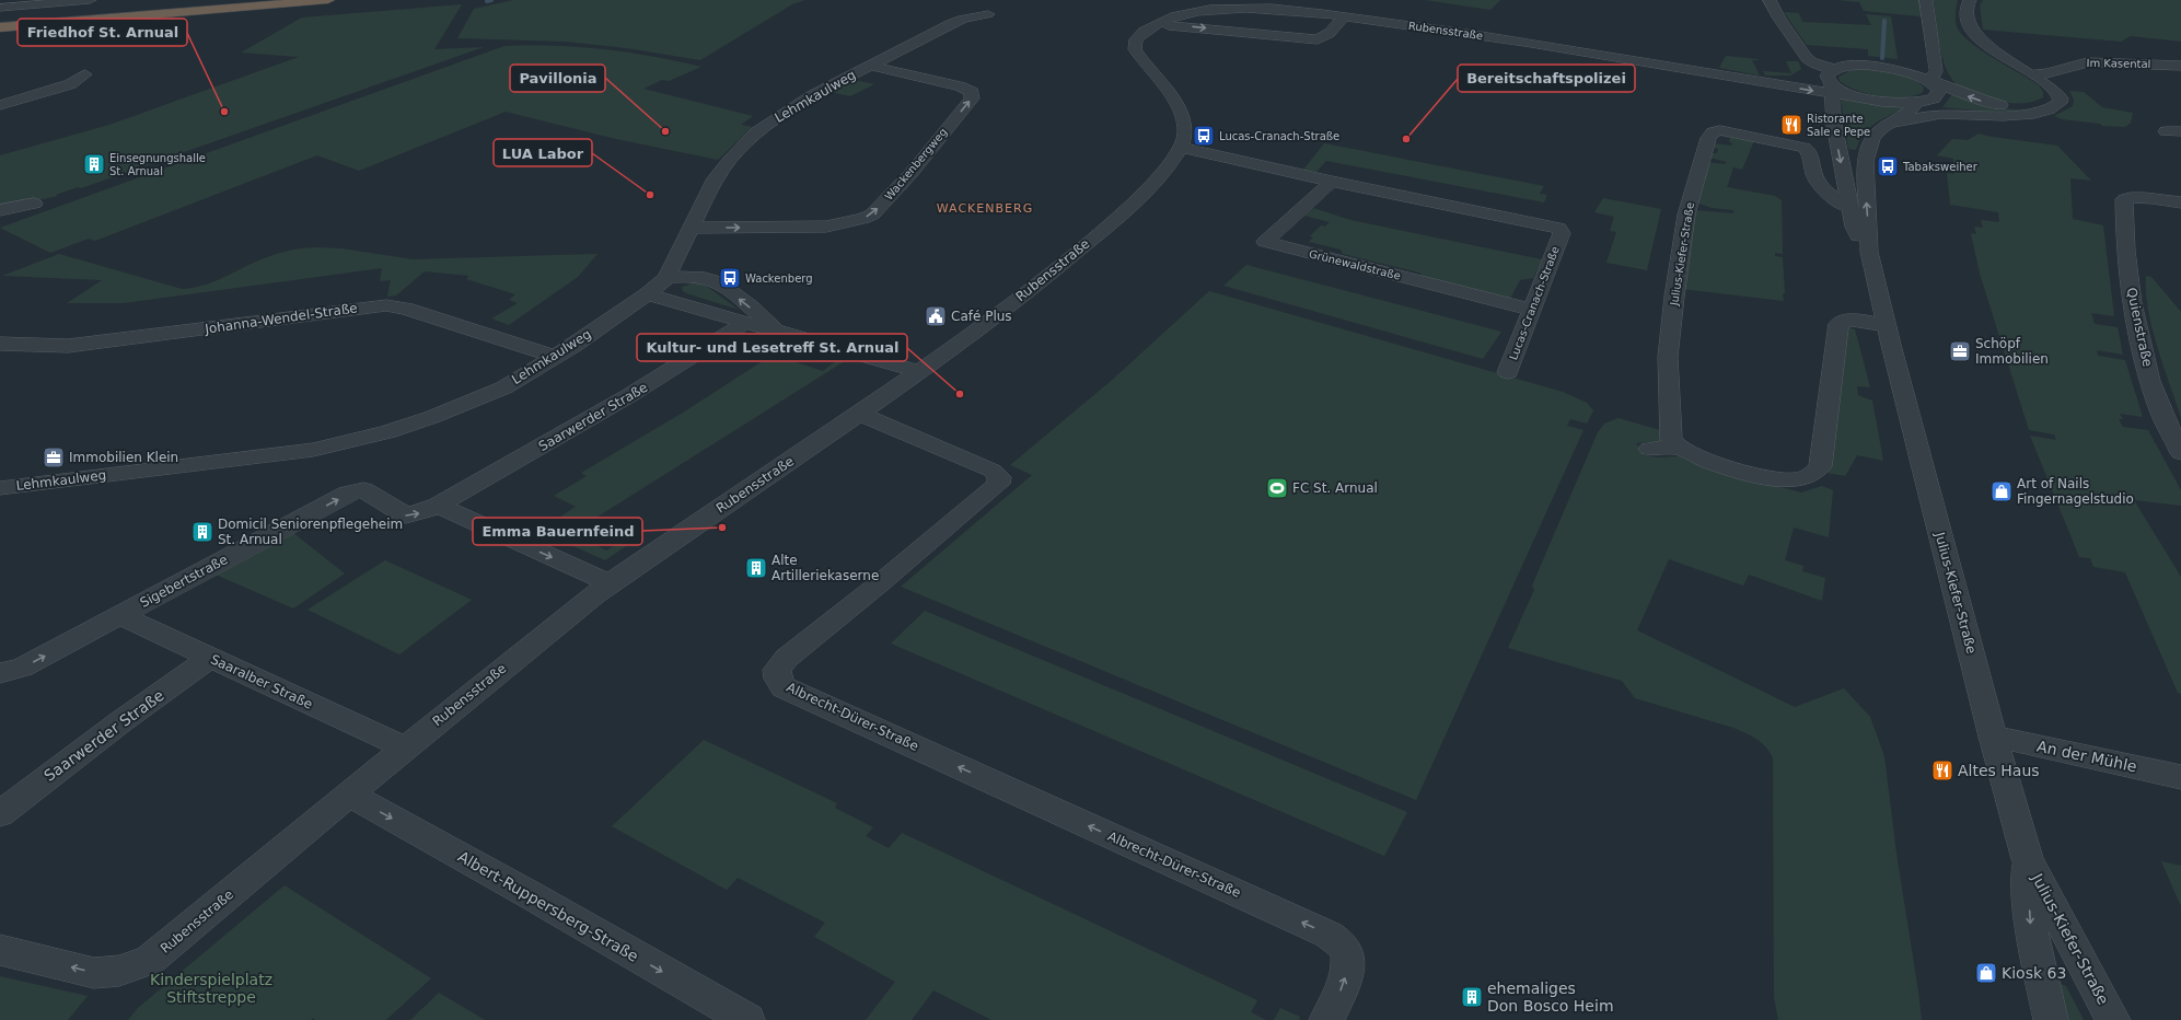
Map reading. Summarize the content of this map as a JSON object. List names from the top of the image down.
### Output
{
  "streets": {
    "street": [
      "Rubensstraße",
      "Im Kasental",
      "Lehmkaulweg",
      "Wackenbergweg",
      "Julius-Kiefer-Straße",
      "Grünewaldstraße",
      "Lucas-Cranach-Straße",
      "Johanna-Wendel-Straße",
      "Quienstraße",
      "Saarwerder Straße",
      "Sigebertstraße",
      "Saaralber Straße",
      "Albrecht-Dürer-Straße",
      "An der Mühle",
      "Albert-Ruppersberg-Straße"
    ]
  },
  "crossings": [
    ["Rubensstraße", "Julius-Kiefer-Straße"],
    ["Rubensstraße", "Lucas-Cranach-Straße"],
    ["Rubensstraße", "Saaralber Straße"],
    ["Rubensstraße", "Albrecht-Dürer-Straße"],
    ["Rubensstraße", "Albert-Ruppersberg-Straße"],
    ["Lehmkaulweg", "Wackenbergweg"],
    ["Lehmkaulweg", "Johanna-Wendel-Straße"],
    ["Julius-Kiefer-Straße", "An der Mühle"],
    ["Grünewaldstraße", "Lucas-Cranach-Straße"],
    ["Saarwerder Straße", "Sigebertstraße"],
    ["Saarwerder Straße", "Saaralber Straße"],
    ["Sigebertstraße", "Saaralber Straße"]
  ],
  "one_way": ["Sigebertstraße", "Albert-Ruppersberg-Straße"],
  "districts": ["WACKENBERG"],
  "parks": ["Kinderspielplatz Stiftstreppe"],
  "places": {
    "other": [
      "Friedhof St. Arnual",
      "Pavillonia",
      "Bereitschaftspolizei",
      "LUA Labor",
      "Kultur- und Lesetreff St. Arnual",
      "Emma Bauernfeind"
    ],
    "restaurant": ["Ristorante Sale e Pepe", "Altes Haus"],
    "bus stop": ["Lucas-Cranach-Straße", "Tabaksweiher", "Wackenberg"],
    "building": [
      "Einsegnungshalle St. Arnual",
      "Domicil Seniorenpflegeheim St. Arnual",
      "Alte Artilleriekaserne",
      "ehemaliges Don Bosco Heim"
    ],
    "public building": ["Café Plus"],
    "office": ["Schöpf Immobilien", "Immobilien Klein"],
    "sports": ["FC St. Arnual"],
    "shop": ["Art of Nails Fingernagelstudio", "Kiosk 63"]
  }
}
